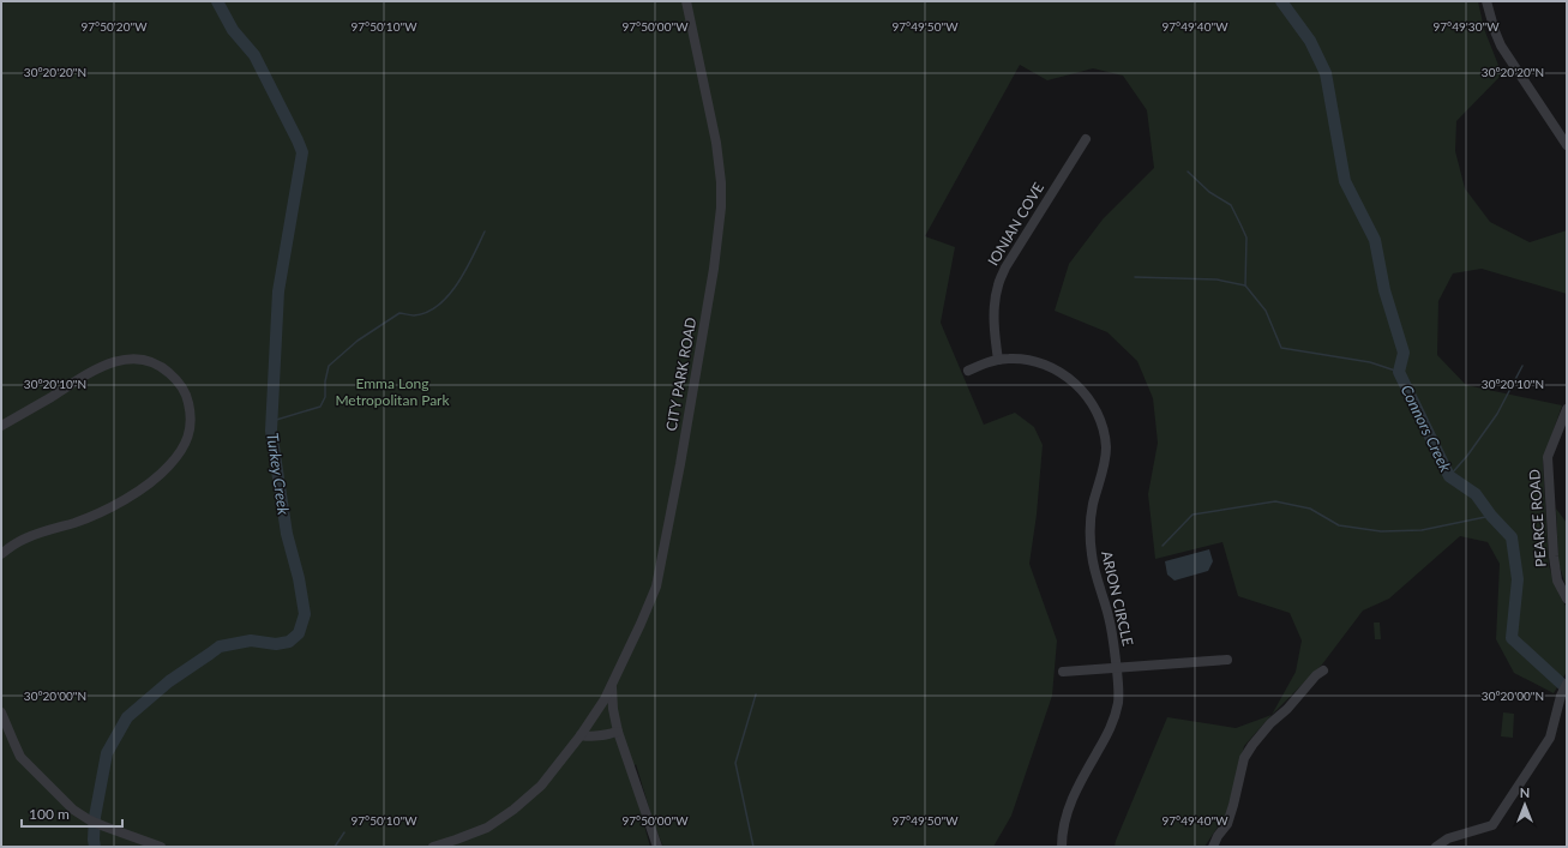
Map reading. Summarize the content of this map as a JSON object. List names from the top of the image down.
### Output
{
  "streets": {
    "street": [
      "IONIAN COVE",
      "CITY PARK ROAD",
      "PEARCE ROAD",
      "ARION CIRCLE"
    ]
  },
  "crossings": [
    ["IONIAN COVE", "ARION CIRCLE"]
  ],
  "water": ["Connors Creek", "Turkey Creek"],
  "parks": ["Emma Long Metropolitan Park"],
  "scale_bar": "100 m",
  "north": "top",
  "coordinates": [
    "97°50'20\"W",
    "97°50'10\"W",
    "97°50'00\"W",
    "97°49'50\"W",
    "97°49'40\"W",
    "97°49'30\"W",
    "30°20'20\"N",
    "30°20'10\"N",
    "30°20'00\"N"
  ]
}
